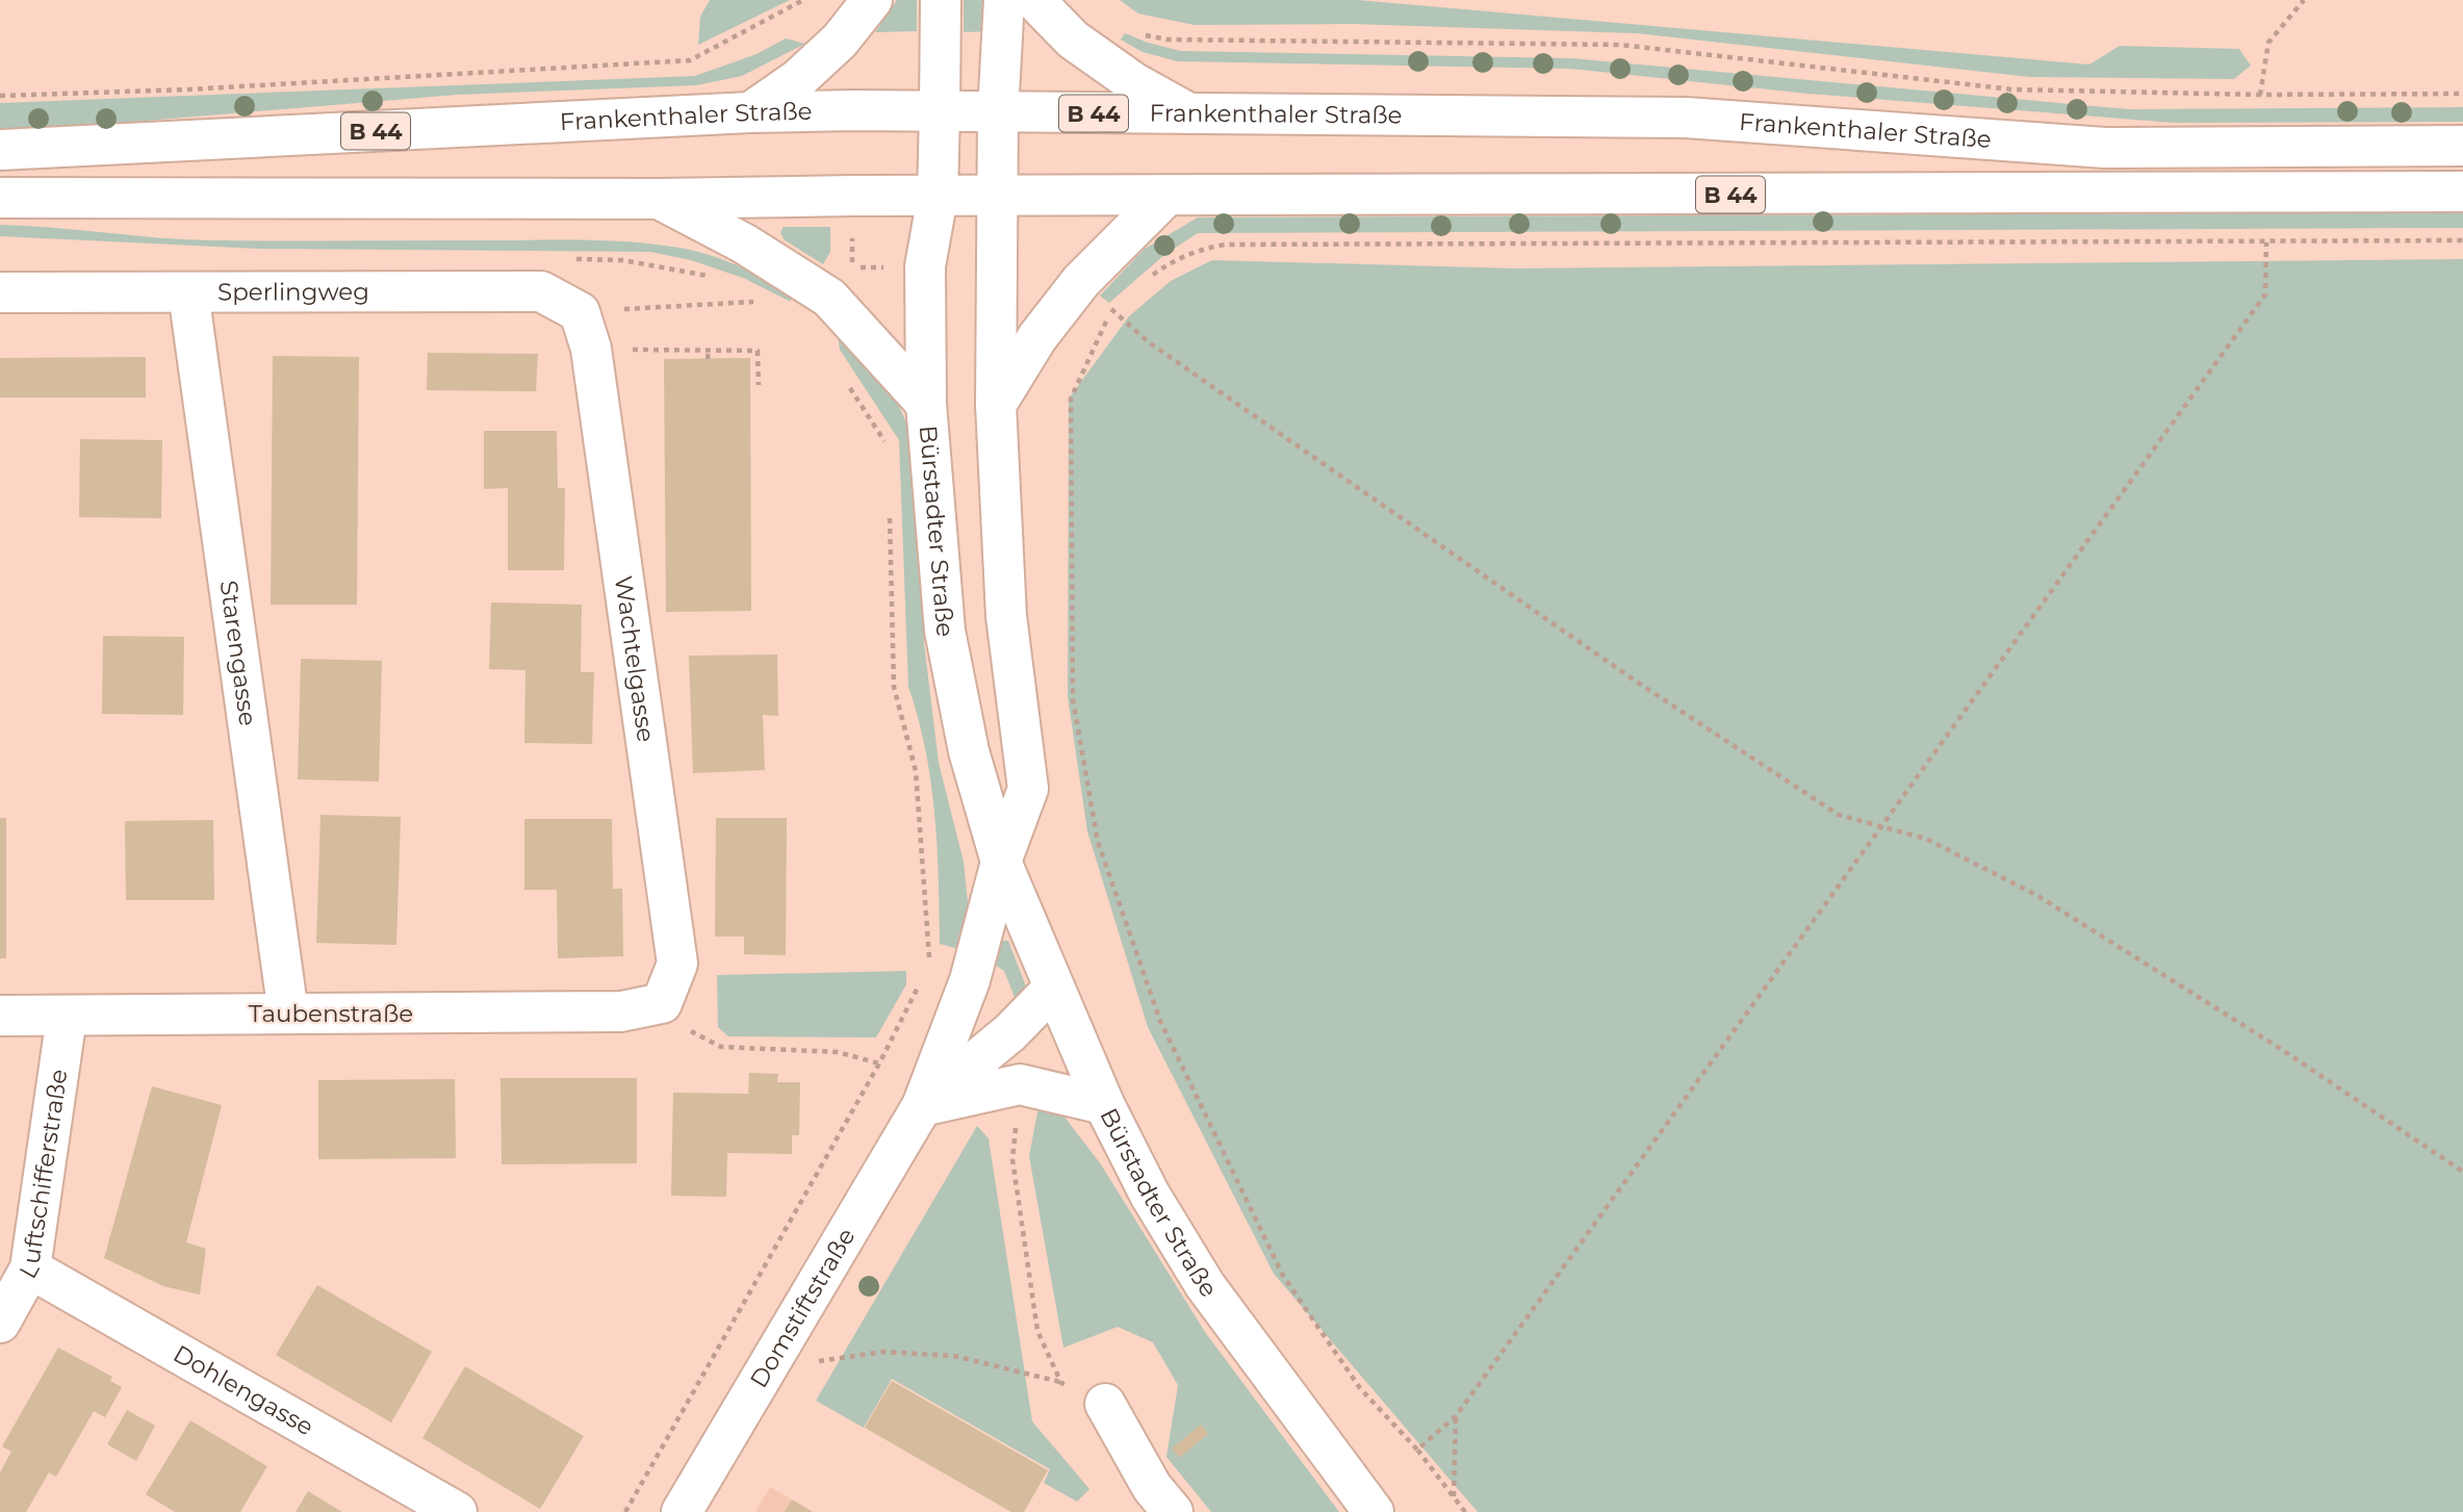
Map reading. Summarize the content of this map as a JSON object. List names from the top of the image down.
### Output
{
  "streets": {
    "main road": [
      "B 44",
      "Frankenthaler Straße",
      "Sperlingweg",
      "Bürstadter Straße",
      "Starengasse",
      "Wachtelgasse",
      "Taubenstraße",
      "Luftschifferstraße",
      "Domstiftstraße",
      "Dohlengasse"
    ]
  },
  "crossings": [
    ["B 44", "Bürstadter Straße"],
    ["Frankenthaler Straße", "Bürstadter Straße"],
    ["Sperlingweg", "Starengasse"],
    ["Sperlingweg", "Wachtelgasse"],
    ["Starengasse", "Taubenstraße"],
    ["Wachtelgasse", "Taubenstraße"],
    ["Taubenstraße", "Luftschifferstraße"],
    ["Luftschifferstraße", "Dohlengasse"]
  ]
}
